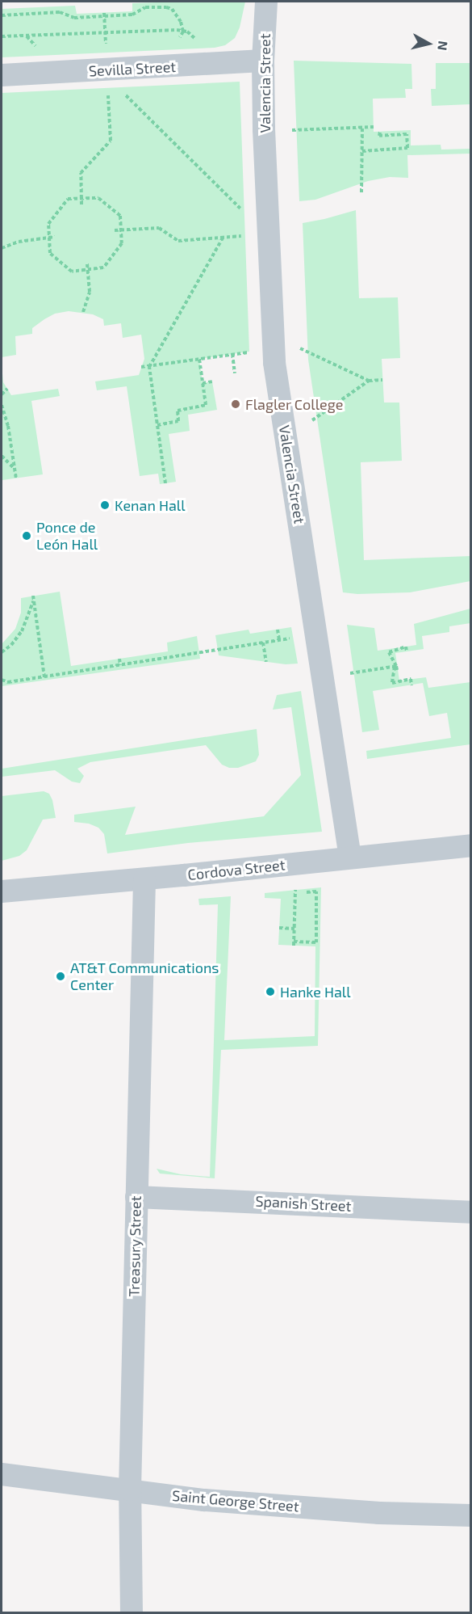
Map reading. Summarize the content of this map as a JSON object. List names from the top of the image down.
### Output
{
  "streets": {
    "street": [
      "Sevilla Street",
      "Valencia Street",
      "Cordova Street",
      "Spanish Street",
      "Treasury Street",
      "Saint George Street"
    ]
  },
  "crossings": [
    ["Sevilla Street", "Valencia Street"],
    ["Valencia Street", "Cordova Street"],
    ["Cordova Street", "Treasury Street"],
    ["Spanish Street", "Treasury Street"],
    ["Treasury Street", "Saint George Street"]
  ],
  "places": [
    "Flagler College",
    "Kenan Hall",
    "Ponce de León Hall",
    "AT&T Communications Center",
    "Hanke Hall"
  ],
  "north": "right"
}
